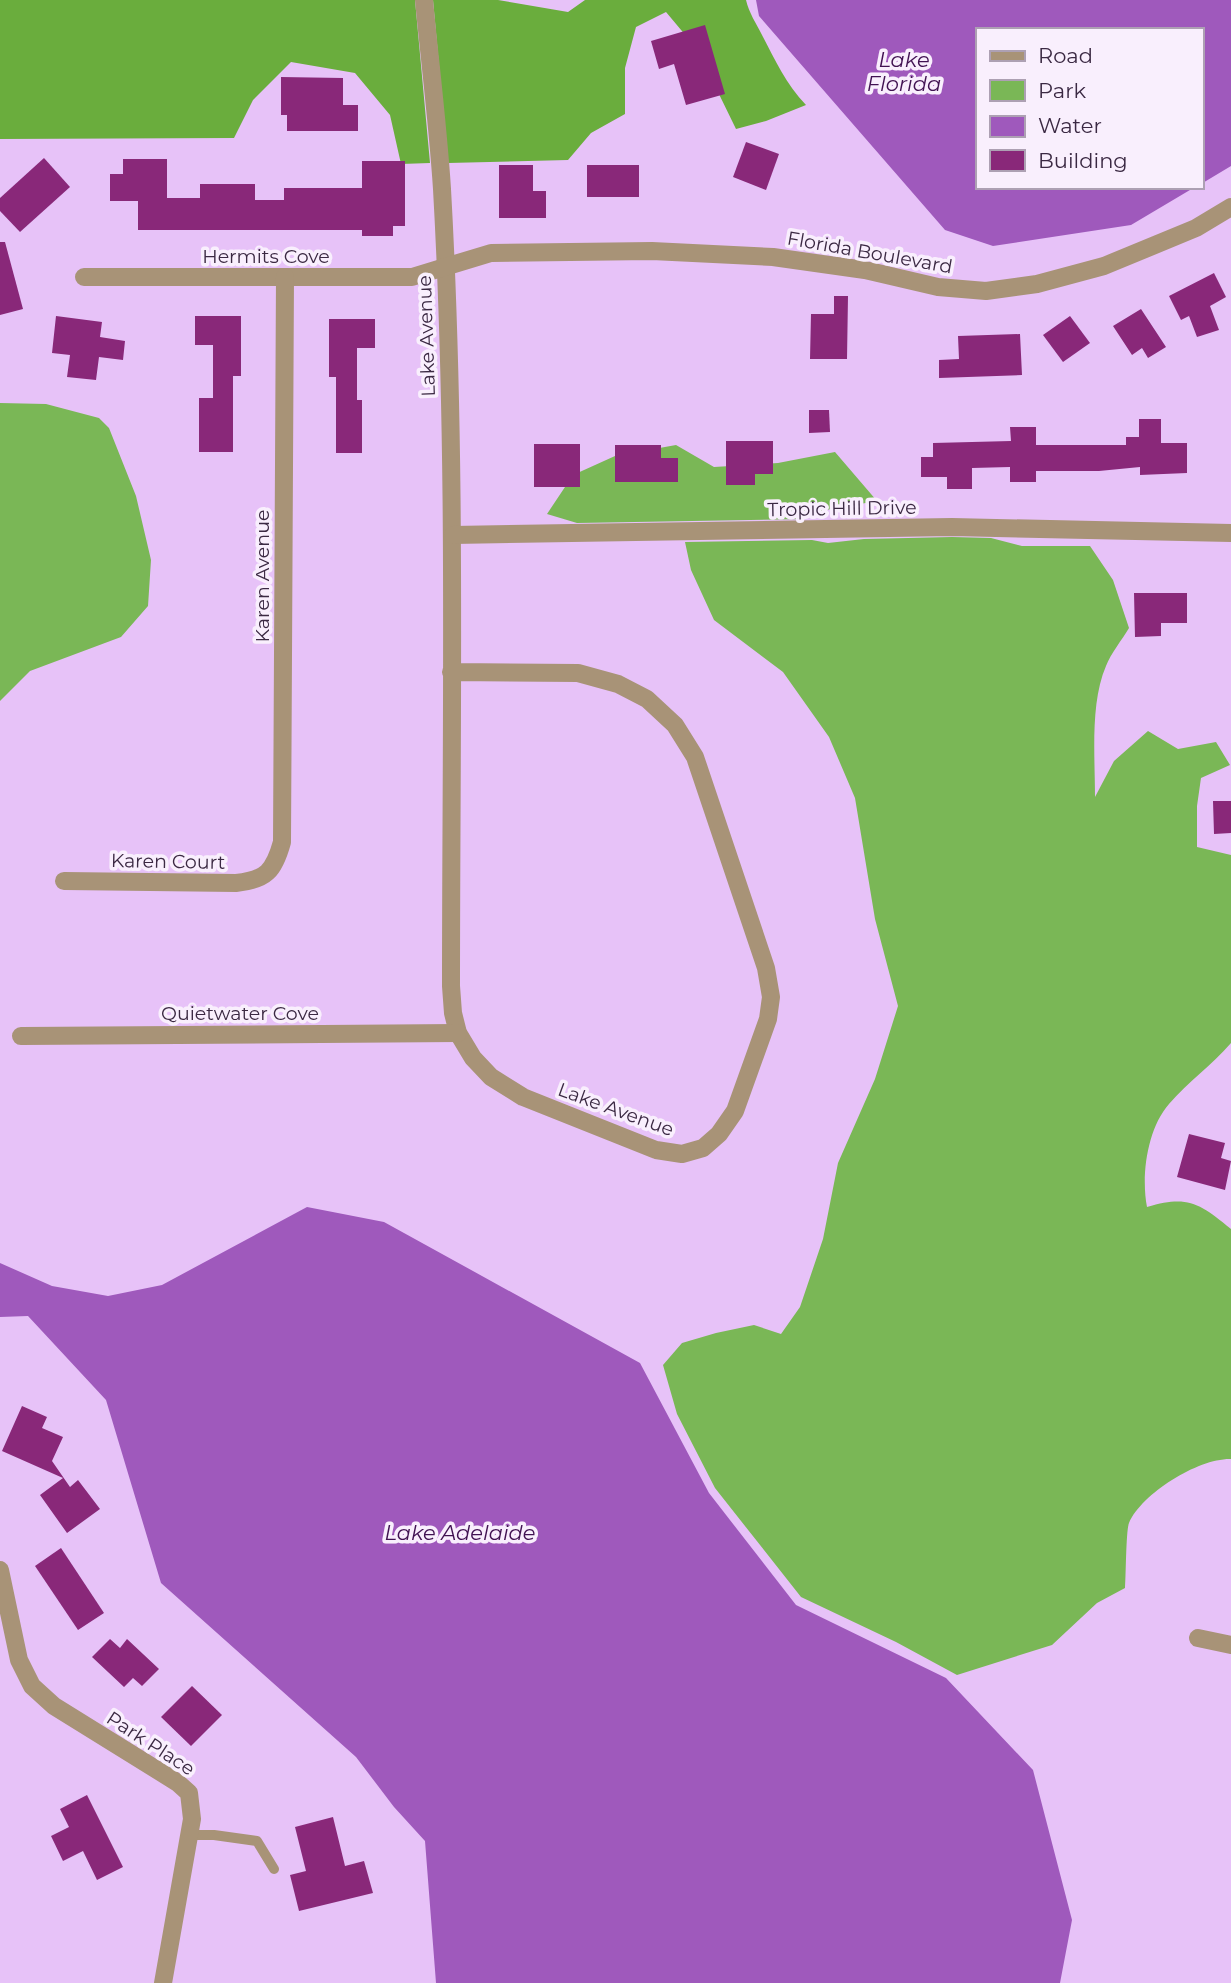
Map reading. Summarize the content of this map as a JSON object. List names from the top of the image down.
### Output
{
  "streets": {
    "street": [
      "Florida Boulevard",
      "Hermits Cove",
      "Lake Avenue",
      "Tropic Hill Drive",
      "Karen Avenue",
      "Karen Court",
      "Quietwater Cove",
      "Park Place"
    ]
  },
  "crossings": [
    ["Florida Boulevard", "Hermits Cove"],
    ["Florida Boulevard", "Lake Avenue"],
    ["Hermits Cove", "Lake Avenue"],
    ["Hermits Cove", "Karen Avenue"],
    ["Lake Avenue", "Tropic Hill Drive"],
    ["Lake Avenue", "Quietwater Cove"],
    ["Karen Avenue", "Karen Court"]
  ],
  "water": ["Lake Florida", "Lake Adelaide"],
  "legend": [
    "Road",
    "Park",
    "Water",
    "Building"
  ]
}
